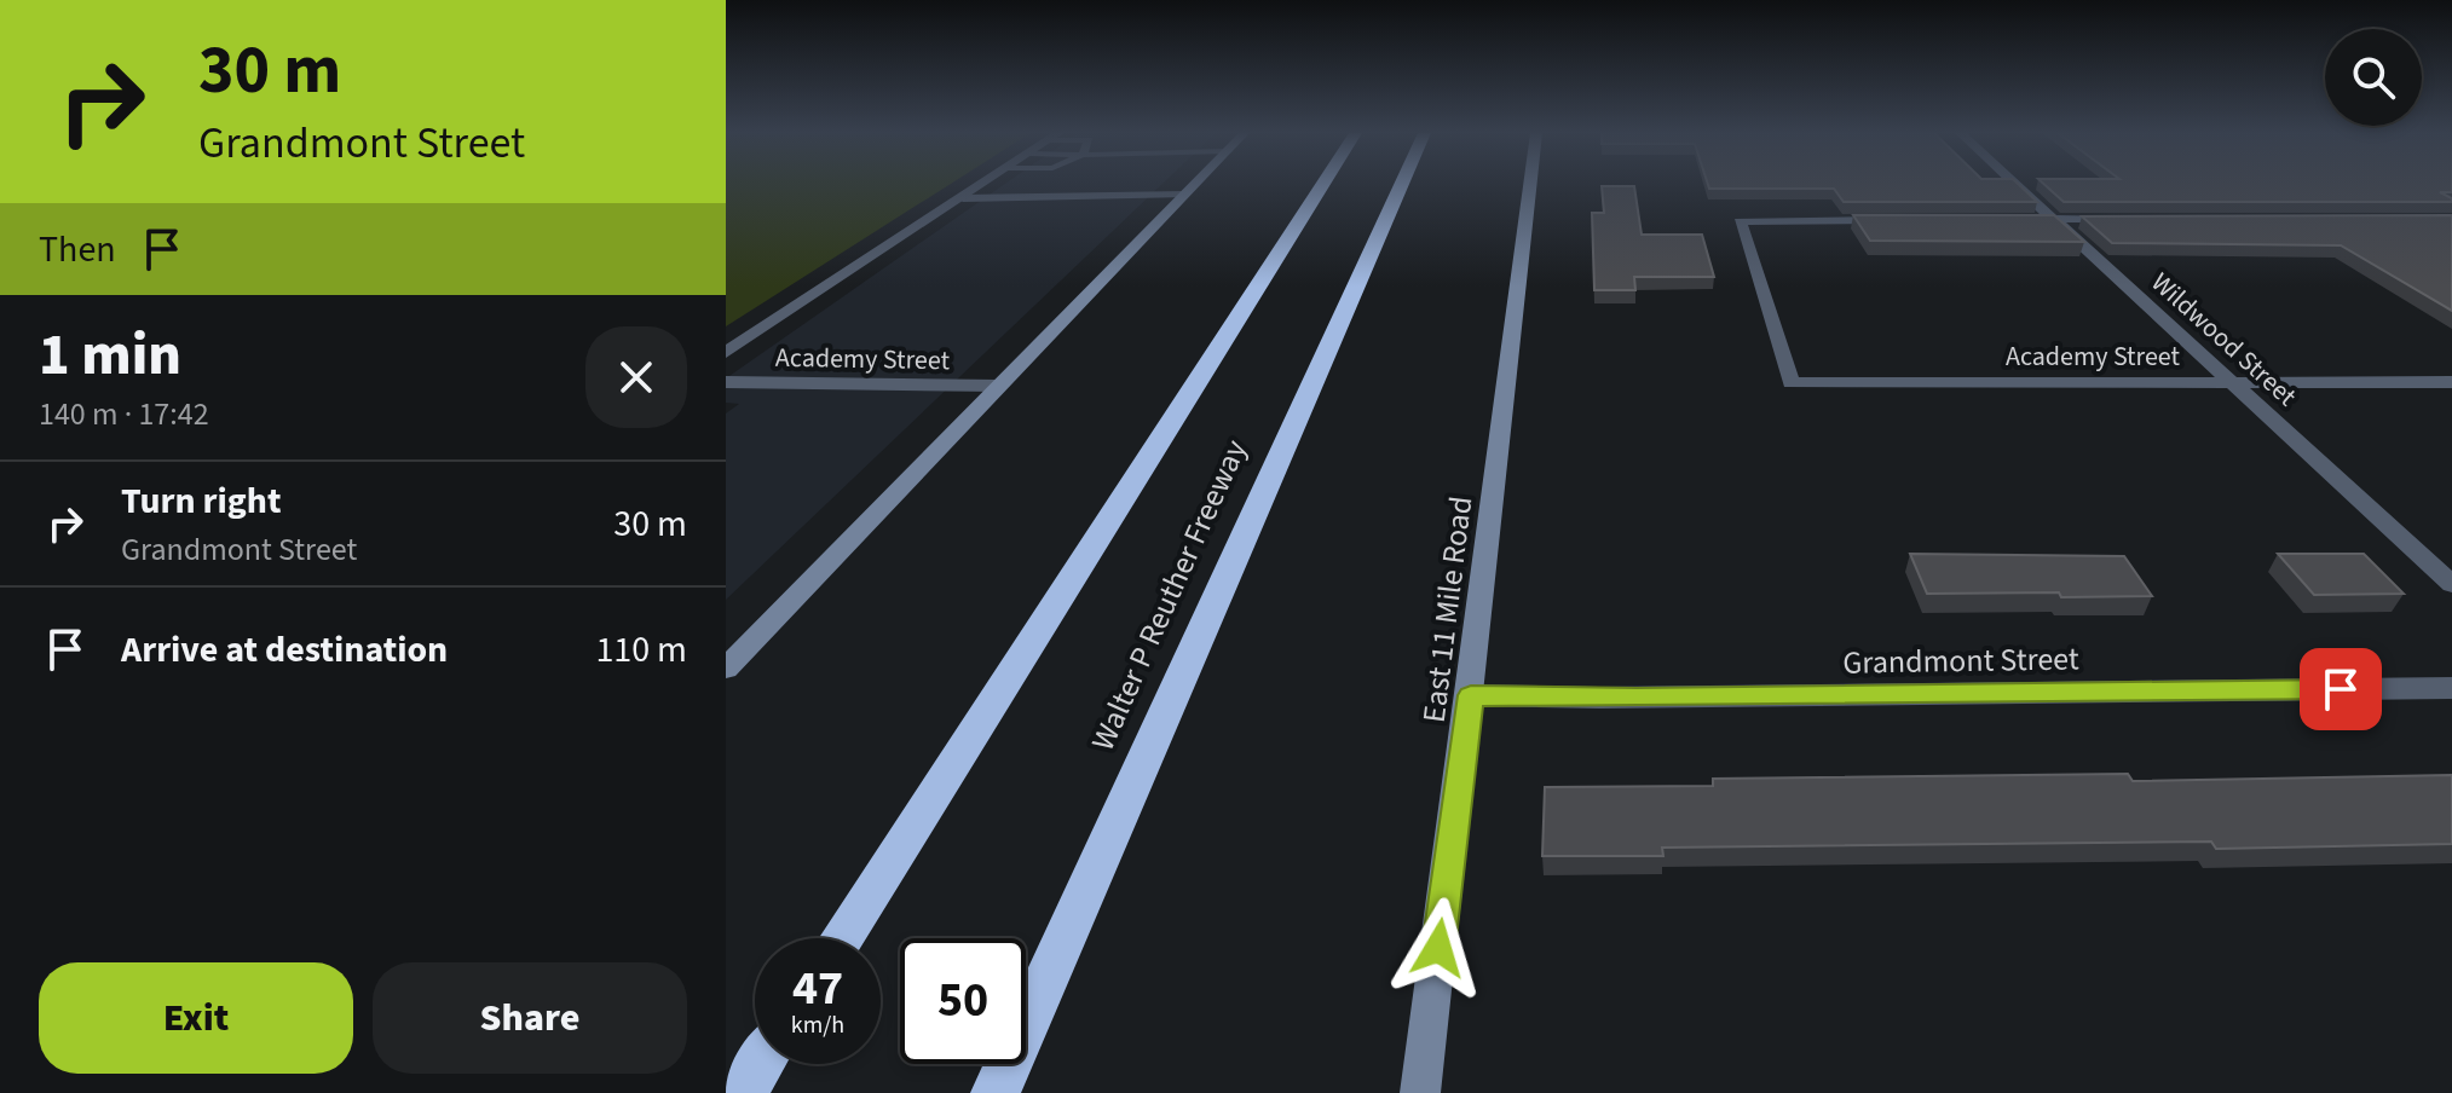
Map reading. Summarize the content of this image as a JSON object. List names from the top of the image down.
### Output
{
  "streets": {
    "highway": ["Walter P Reuther Freeway"],
    "main road": ["East 11 Mile Road"],
    "street": ["Wildwood Street", "Academy Street", "Grandmont Street"]
  },
  "crossings": [
    ["Wildwood Street", "Academy Street"],
    ["East 11 Mile Road", "Grandmont Street"]
  ],
  "page": {
    "turn": ["30 m", "Grandmont Street"],
    "then": "Then",
    "heading": ["1 min", "140 m · 17:42"],
    "list": [
      {
        "name": "Turn right",
        "note": "Grandmont Street",
        "value": "30 m"
      },
      {
        "name": "Arrive at destination",
        "value": "110 m"
      }
    ],
    "speed": "47 km/h",
    "limit": "50",
    "buttons": ["Exit", "Share"]
  }
}
